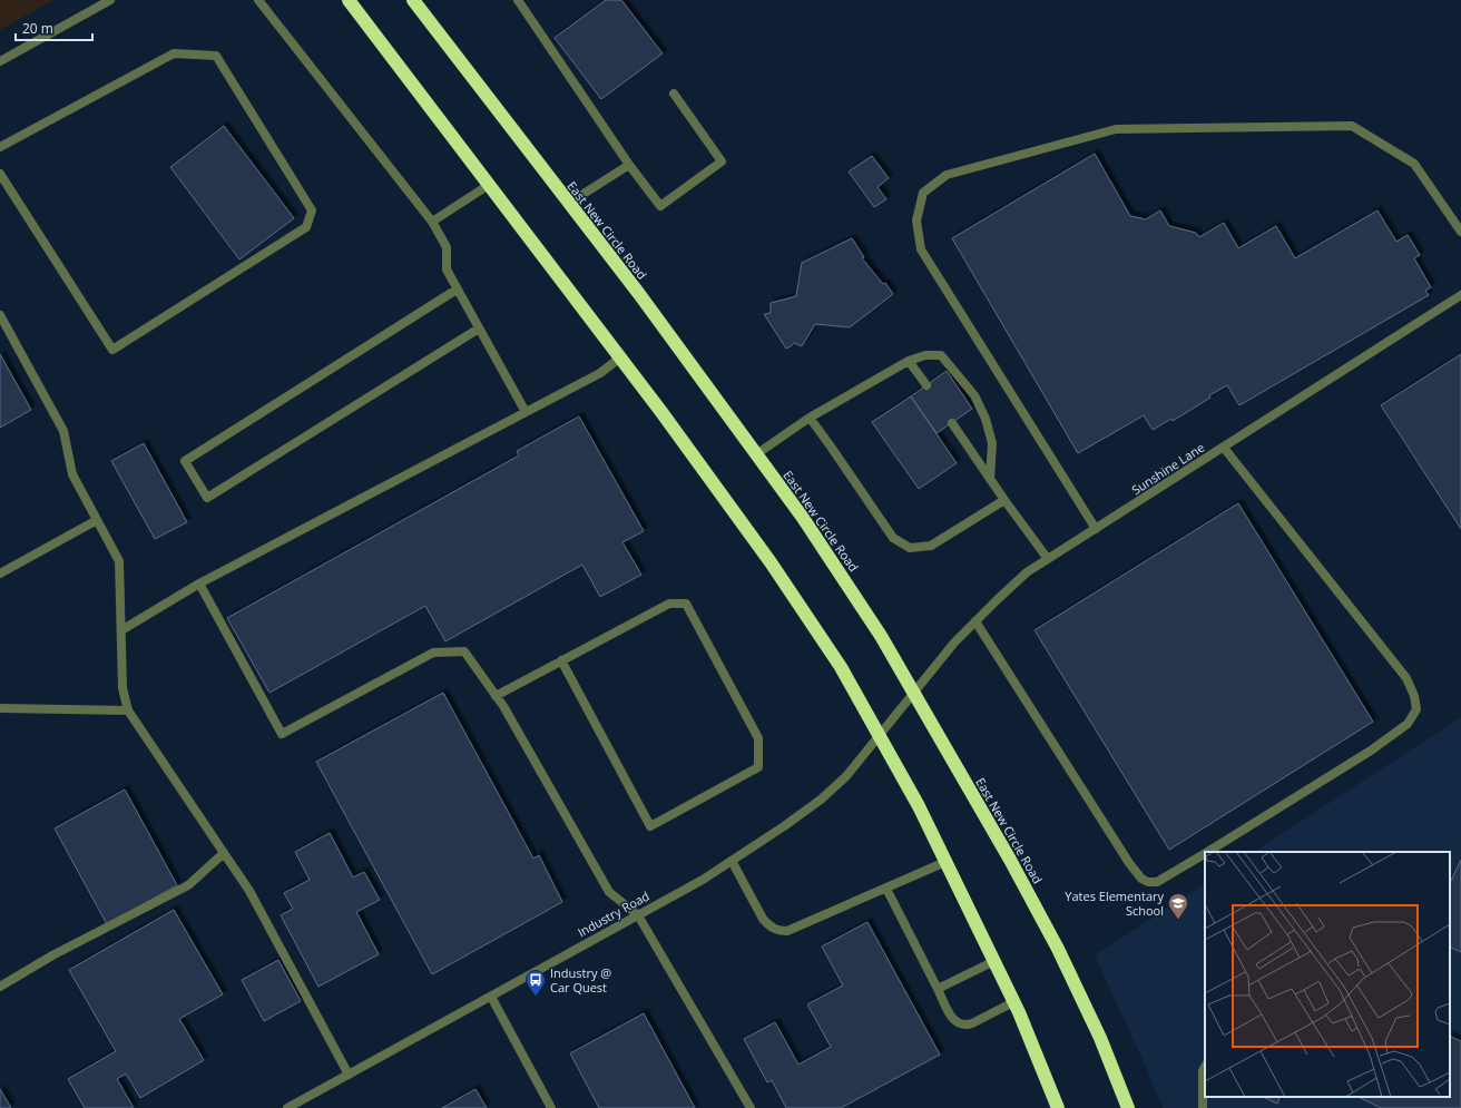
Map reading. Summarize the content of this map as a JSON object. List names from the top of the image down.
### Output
{
  "streets": {
    "highway": ["East New Circle Road"],
    "street": ["Sunshine Lane", "Industry Road"]
  },
  "crossings": [
    ["East New Circle Road", "Sunshine Lane"],
    ["East New Circle Road", "Industry Road"],
    ["Sunshine Lane", "Industry Road"]
  ],
  "places": {
    "school or university": ["Yates Elementary School"],
    "bus stop": ["Industry @ Car Quest"]
  },
  "scale_bar": "20 m"
}
